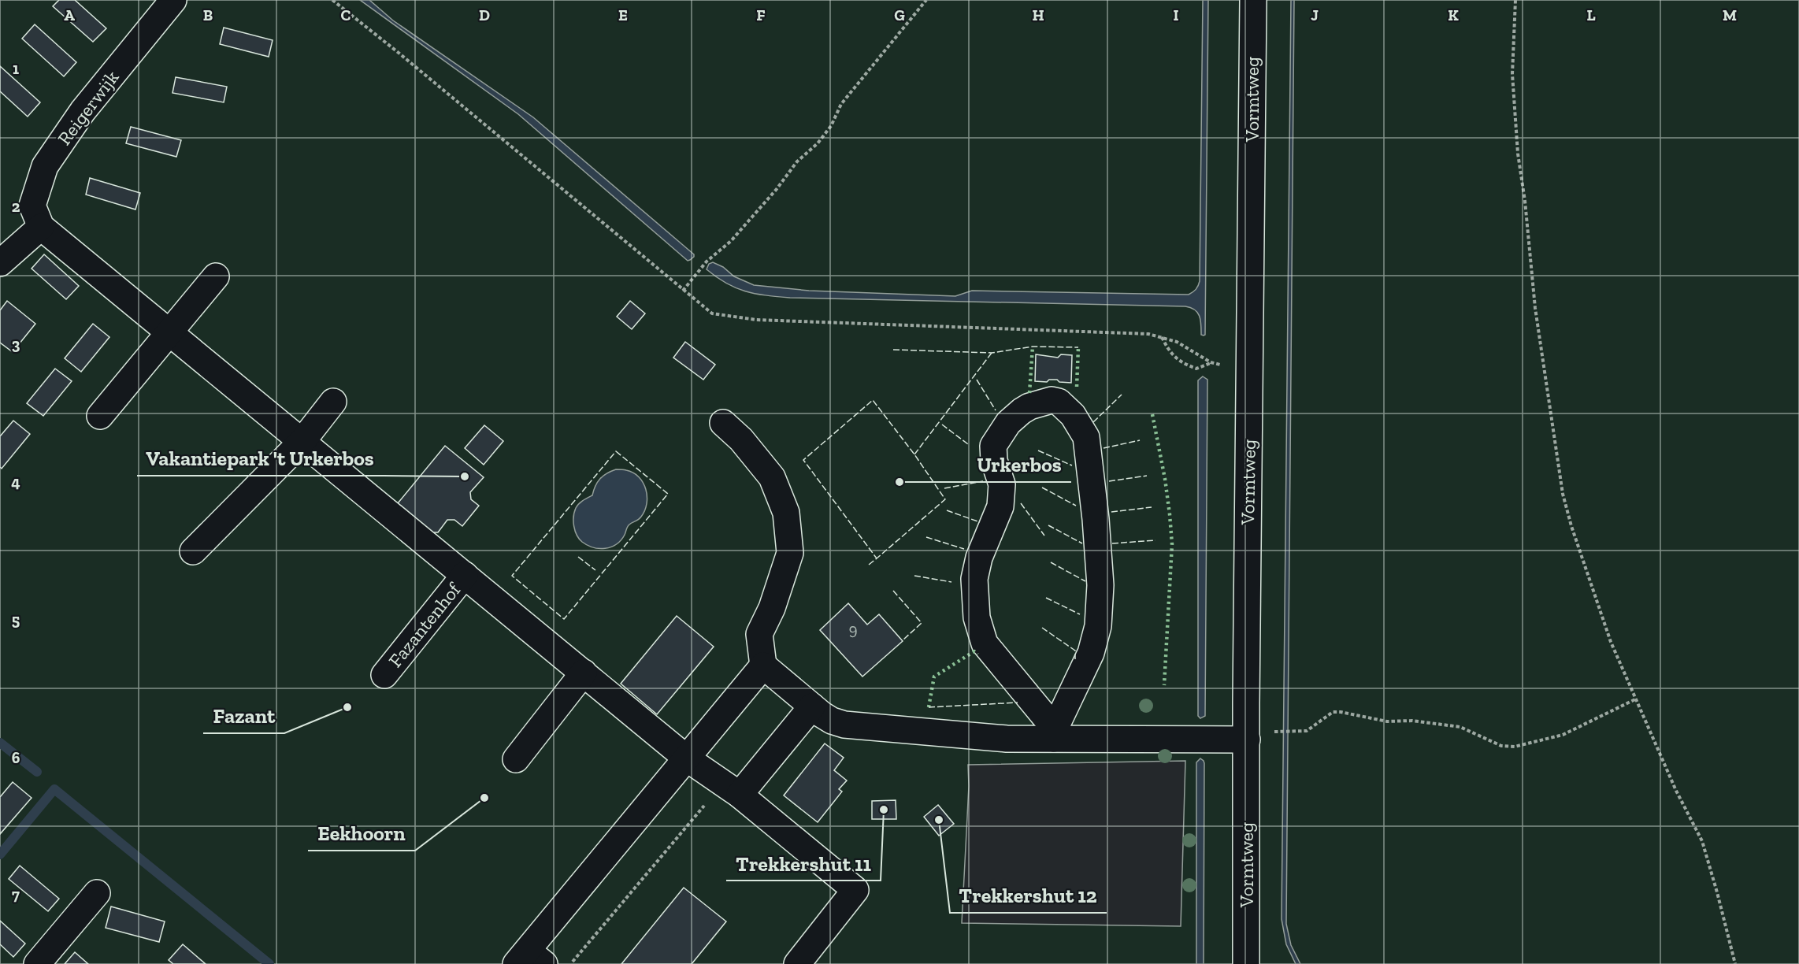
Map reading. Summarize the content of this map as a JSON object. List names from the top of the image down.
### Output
{
  "streets": {
    "street": ["Vormtweg", "Reigerwijk", "Fazantenhof"]
  },
  "crossings": [
    ["Reigerwijk", "Fazantenhof"]
  ],
  "places": [
    "Vakantiepark 't Urkerbos",
    "Urkerbos",
    "Fazant",
    "Eekhoorn",
    "Trekkershut 11",
    "Trekkershut 12"
  ],
  "house_numbers": ["9"],
  "grid": {
    "columns": [
      "A",
      "B",
      "C",
      "D",
      "E",
      "F",
      "G",
      "H",
      "I",
      "J",
      "K",
      "L",
      "M"
    ],
    "rows": [
      "1",
      "2",
      "3",
      "4",
      "5",
      "6",
      "7"
    ]
  }
}
